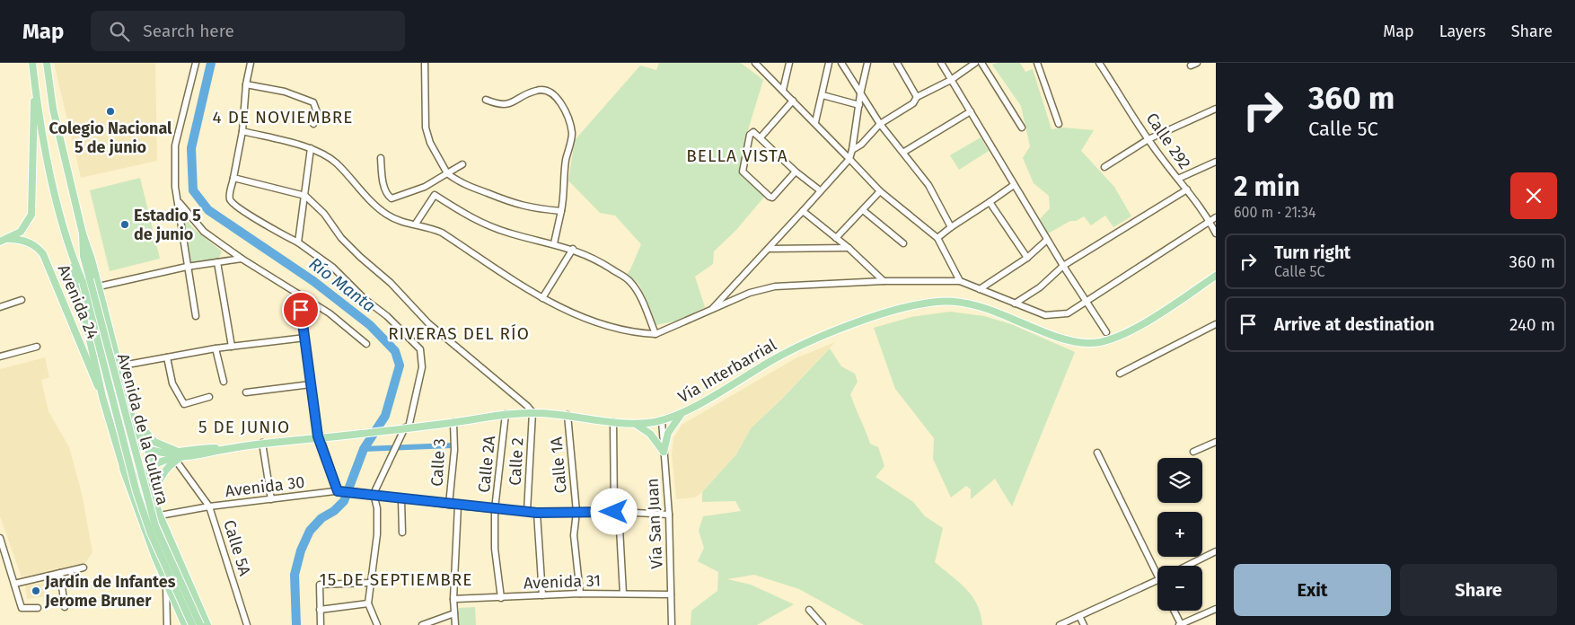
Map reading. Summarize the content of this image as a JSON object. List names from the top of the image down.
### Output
{
  "streets": {
    "main road": ["Avenida 24", "Vía Interbarrial", "Avenida de la Cultura"],
    "street": [
      "Calle 292",
      "Calle 2",
      "Calle 3",
      "Calle 2A",
      "Calle 1A",
      "Avenida 30",
      "Vía San Juan",
      "Calle 5A",
      "Avenida 31"
    ]
  },
  "crossings": [
    ["Avenida 24", "Avenida de la Cultura"],
    ["Vía Interbarrial", "Avenida de la Cultura"],
    ["Vía Interbarrial", "Calle 2"],
    ["Vía Interbarrial", "Calle 3"],
    ["Vía Interbarrial", "Calle 2A"],
    ["Vía Interbarrial", "Calle 1A"],
    ["Vía Interbarrial", "Vía San Juan"],
    ["Vía Interbarrial", "Calle 5A"],
    ["Avenida de la Cultura", "Avenida 30"],
    ["Calle 2", "Avenida 30"],
    ["Calle 3", "Avenida 30"],
    ["Calle 3", "Avenida 31"],
    ["Calle 2A", "Avenida 30"],
    ["Calle 2A", "Avenida 31"],
    ["Calle 1A", "Avenida 30"],
    ["Calle 1A", "Avenida 31"],
    ["Avenida 30", "Vía San Juan"],
    ["Avenida 30", "Calle 5A"],
    ["Vía San Juan", "Avenida 31"]
  ],
  "districts": [
    "4 DE NOVIEMBRE",
    "BELLA VISTA",
    "RIVERAS DEL RÍO",
    "5 DE JUNIO",
    "15 DE SEPTIEMBRE"
  ],
  "water": ["Río Manta"],
  "places": ["Colegio Nacional 5 de junio", "Estadio 5 de junio", "Jardín de Infantes Jerome Bruner"],
  "page": {
    "header": "Map",
    "search": "Search here",
    "nav": ["Map", "Layers", "Share"],
    "turn": ["360 m", "Calle 5C"],
    "heading": ["2 min", "600 m · 21:34"],
    "list": [
      {
        "name": "Turn right",
        "note": "Calle 5C",
        "value": "360 m"
      },
      {
        "name": "Arrive at destination",
        "value": "240 m"
      }
    ],
    "map_buttons": ["+", "−"],
    "buttons": ["Exit", "Share"]
  }
}
